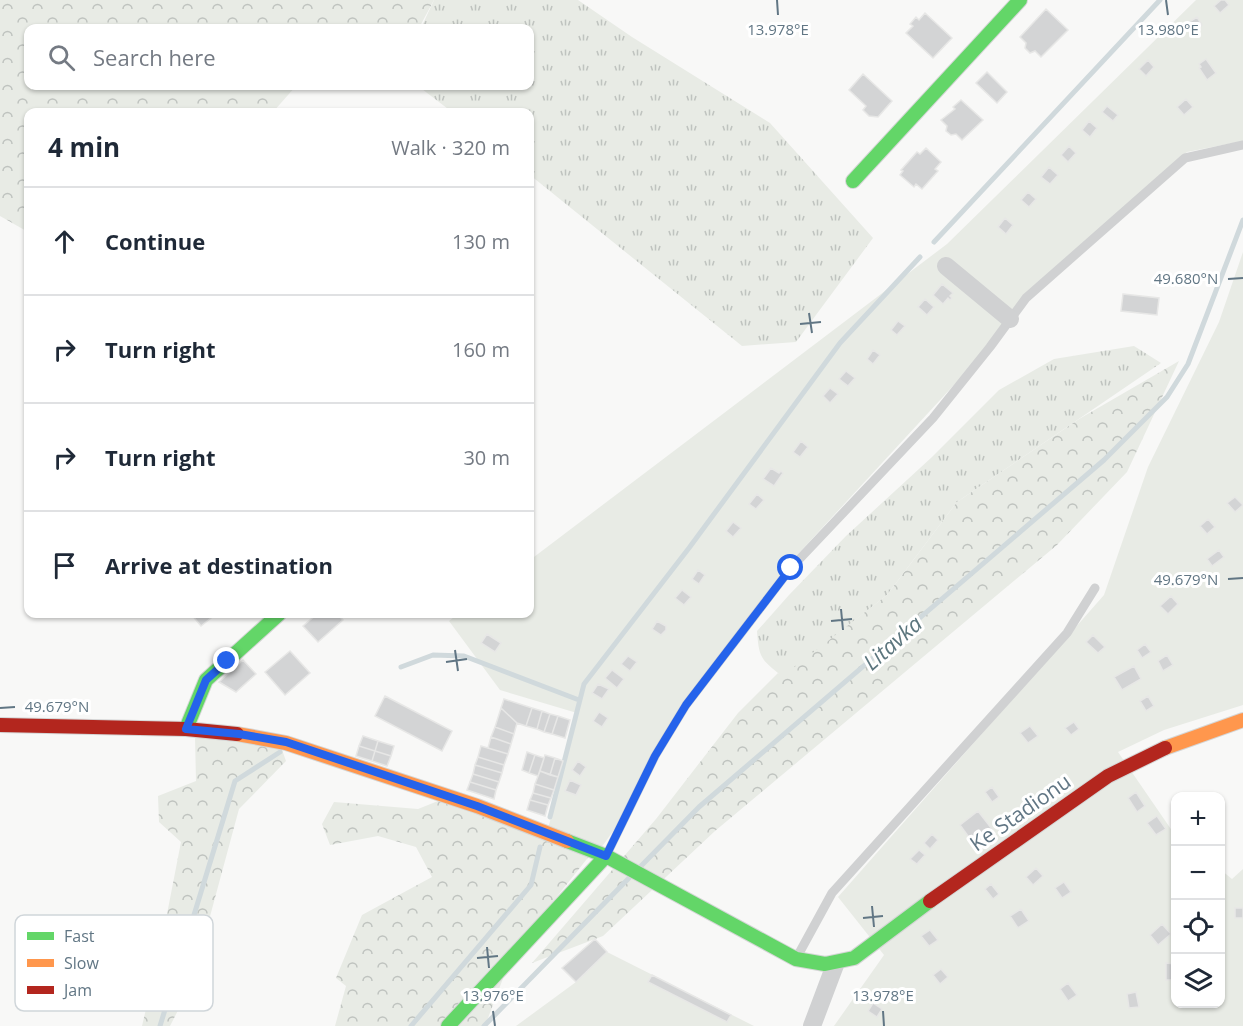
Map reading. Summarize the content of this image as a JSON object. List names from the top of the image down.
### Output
{
  "streets": {
    "street": ["Ke Stadionu"]
  },
  "water": ["Litavka"],
  "legend": ["Fast", "Slow", "Jam"],
  "page": {
    "search": "Search here",
    "heading": ["4 min", "Walk · 320 m"],
    "list": [
      ["Continue", "130 m"],
      ["Turn right", "160 m"],
      ["Turn right", "30 m"],
      "Arrive at destination"
    ],
    "map_buttons": ["+", "−"]
  },
  "coordinates": [
    "13.978°E",
    "13.980°E",
    "49.680°N",
    "49.679°N",
    "13.976°E"
  ]
}
